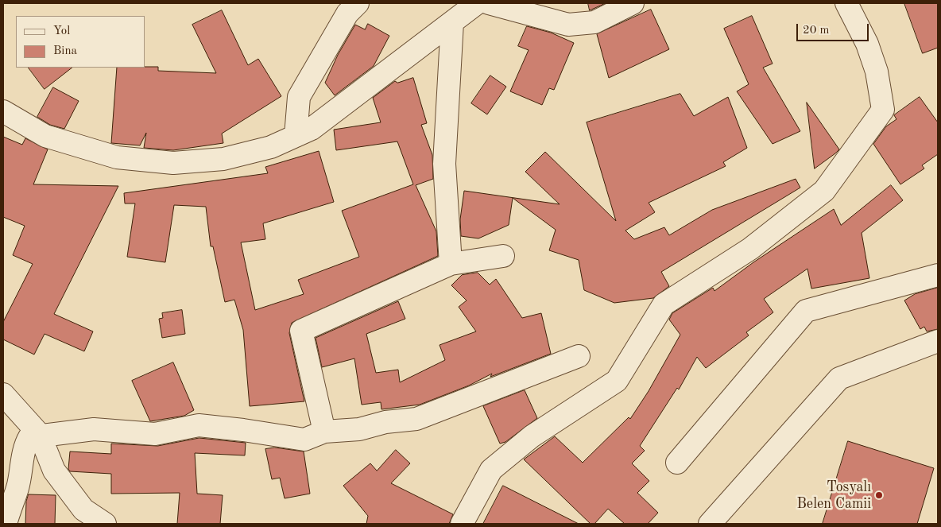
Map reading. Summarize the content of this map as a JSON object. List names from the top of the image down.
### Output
{
  "places": ["Tosyalı Belen Camii"],
  "legend": ["Yol", "Bina"],
  "scale_bar": "20 m"
}
